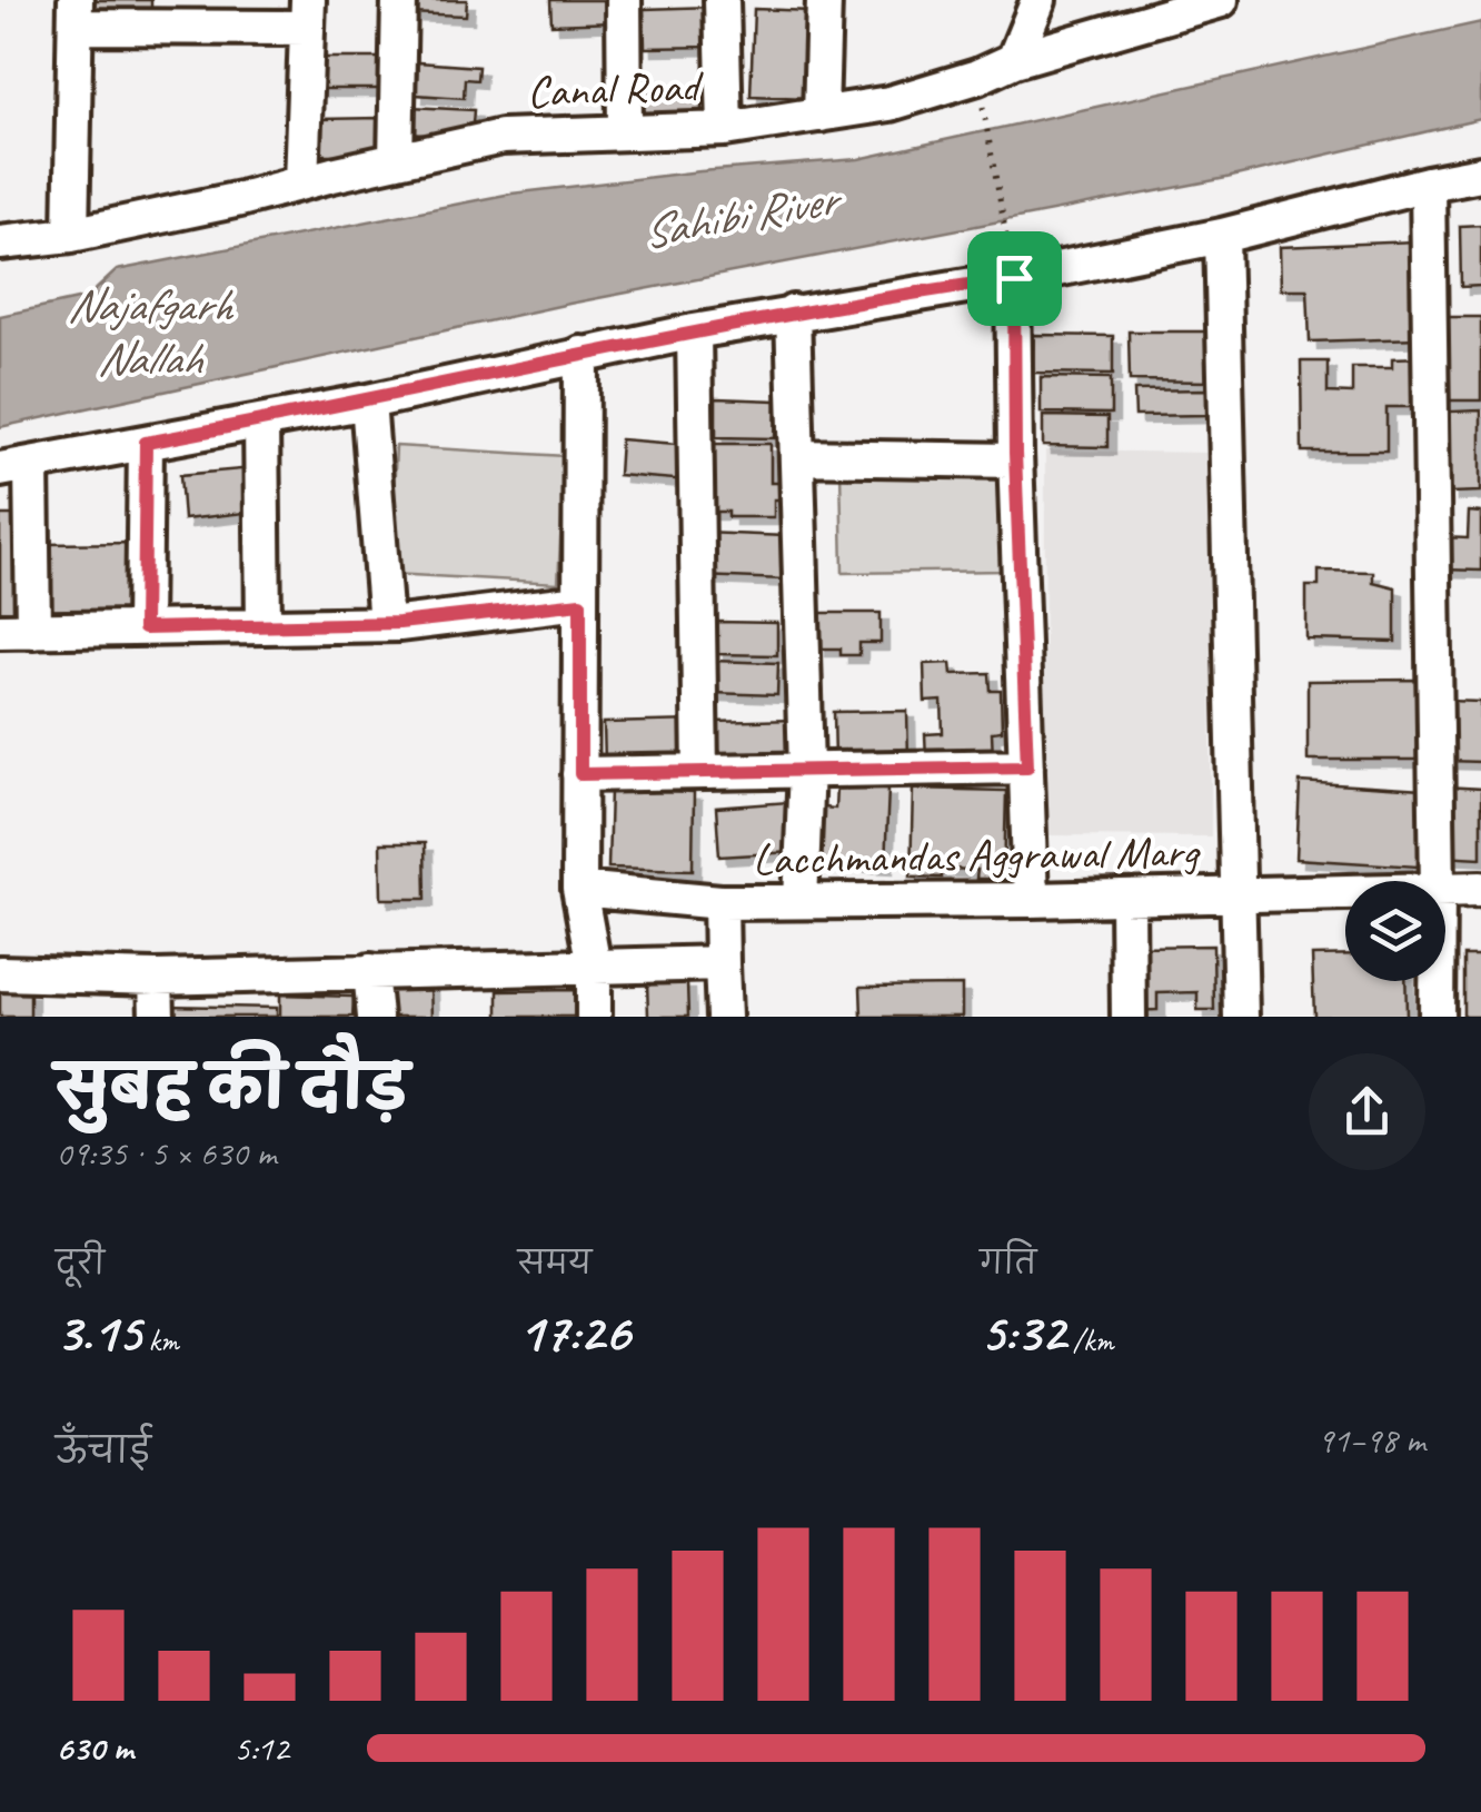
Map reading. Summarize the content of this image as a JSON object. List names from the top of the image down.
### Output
{
  "streets": {
    "street": ["Canal Road", "Lacchmandas Aggrawal Marg"]
  },
  "water": ["Sahibi River", "Najafgarh Nallah"],
  "page": {
    "heading": ["सुबह की दौड़", "09:35 · 5 × 630 m"],
    "stats": [
      ["दूरी", "3.15 km"],
      ["समय", "17:26"],
      ["गति", "5:32 /km"]
    ],
    "chart": ["ऊँचाई", "91–98 m"],
    "list": [
      {
        "name": "630 m",
        "note": "5:12"
      }
    ]
  }
}
